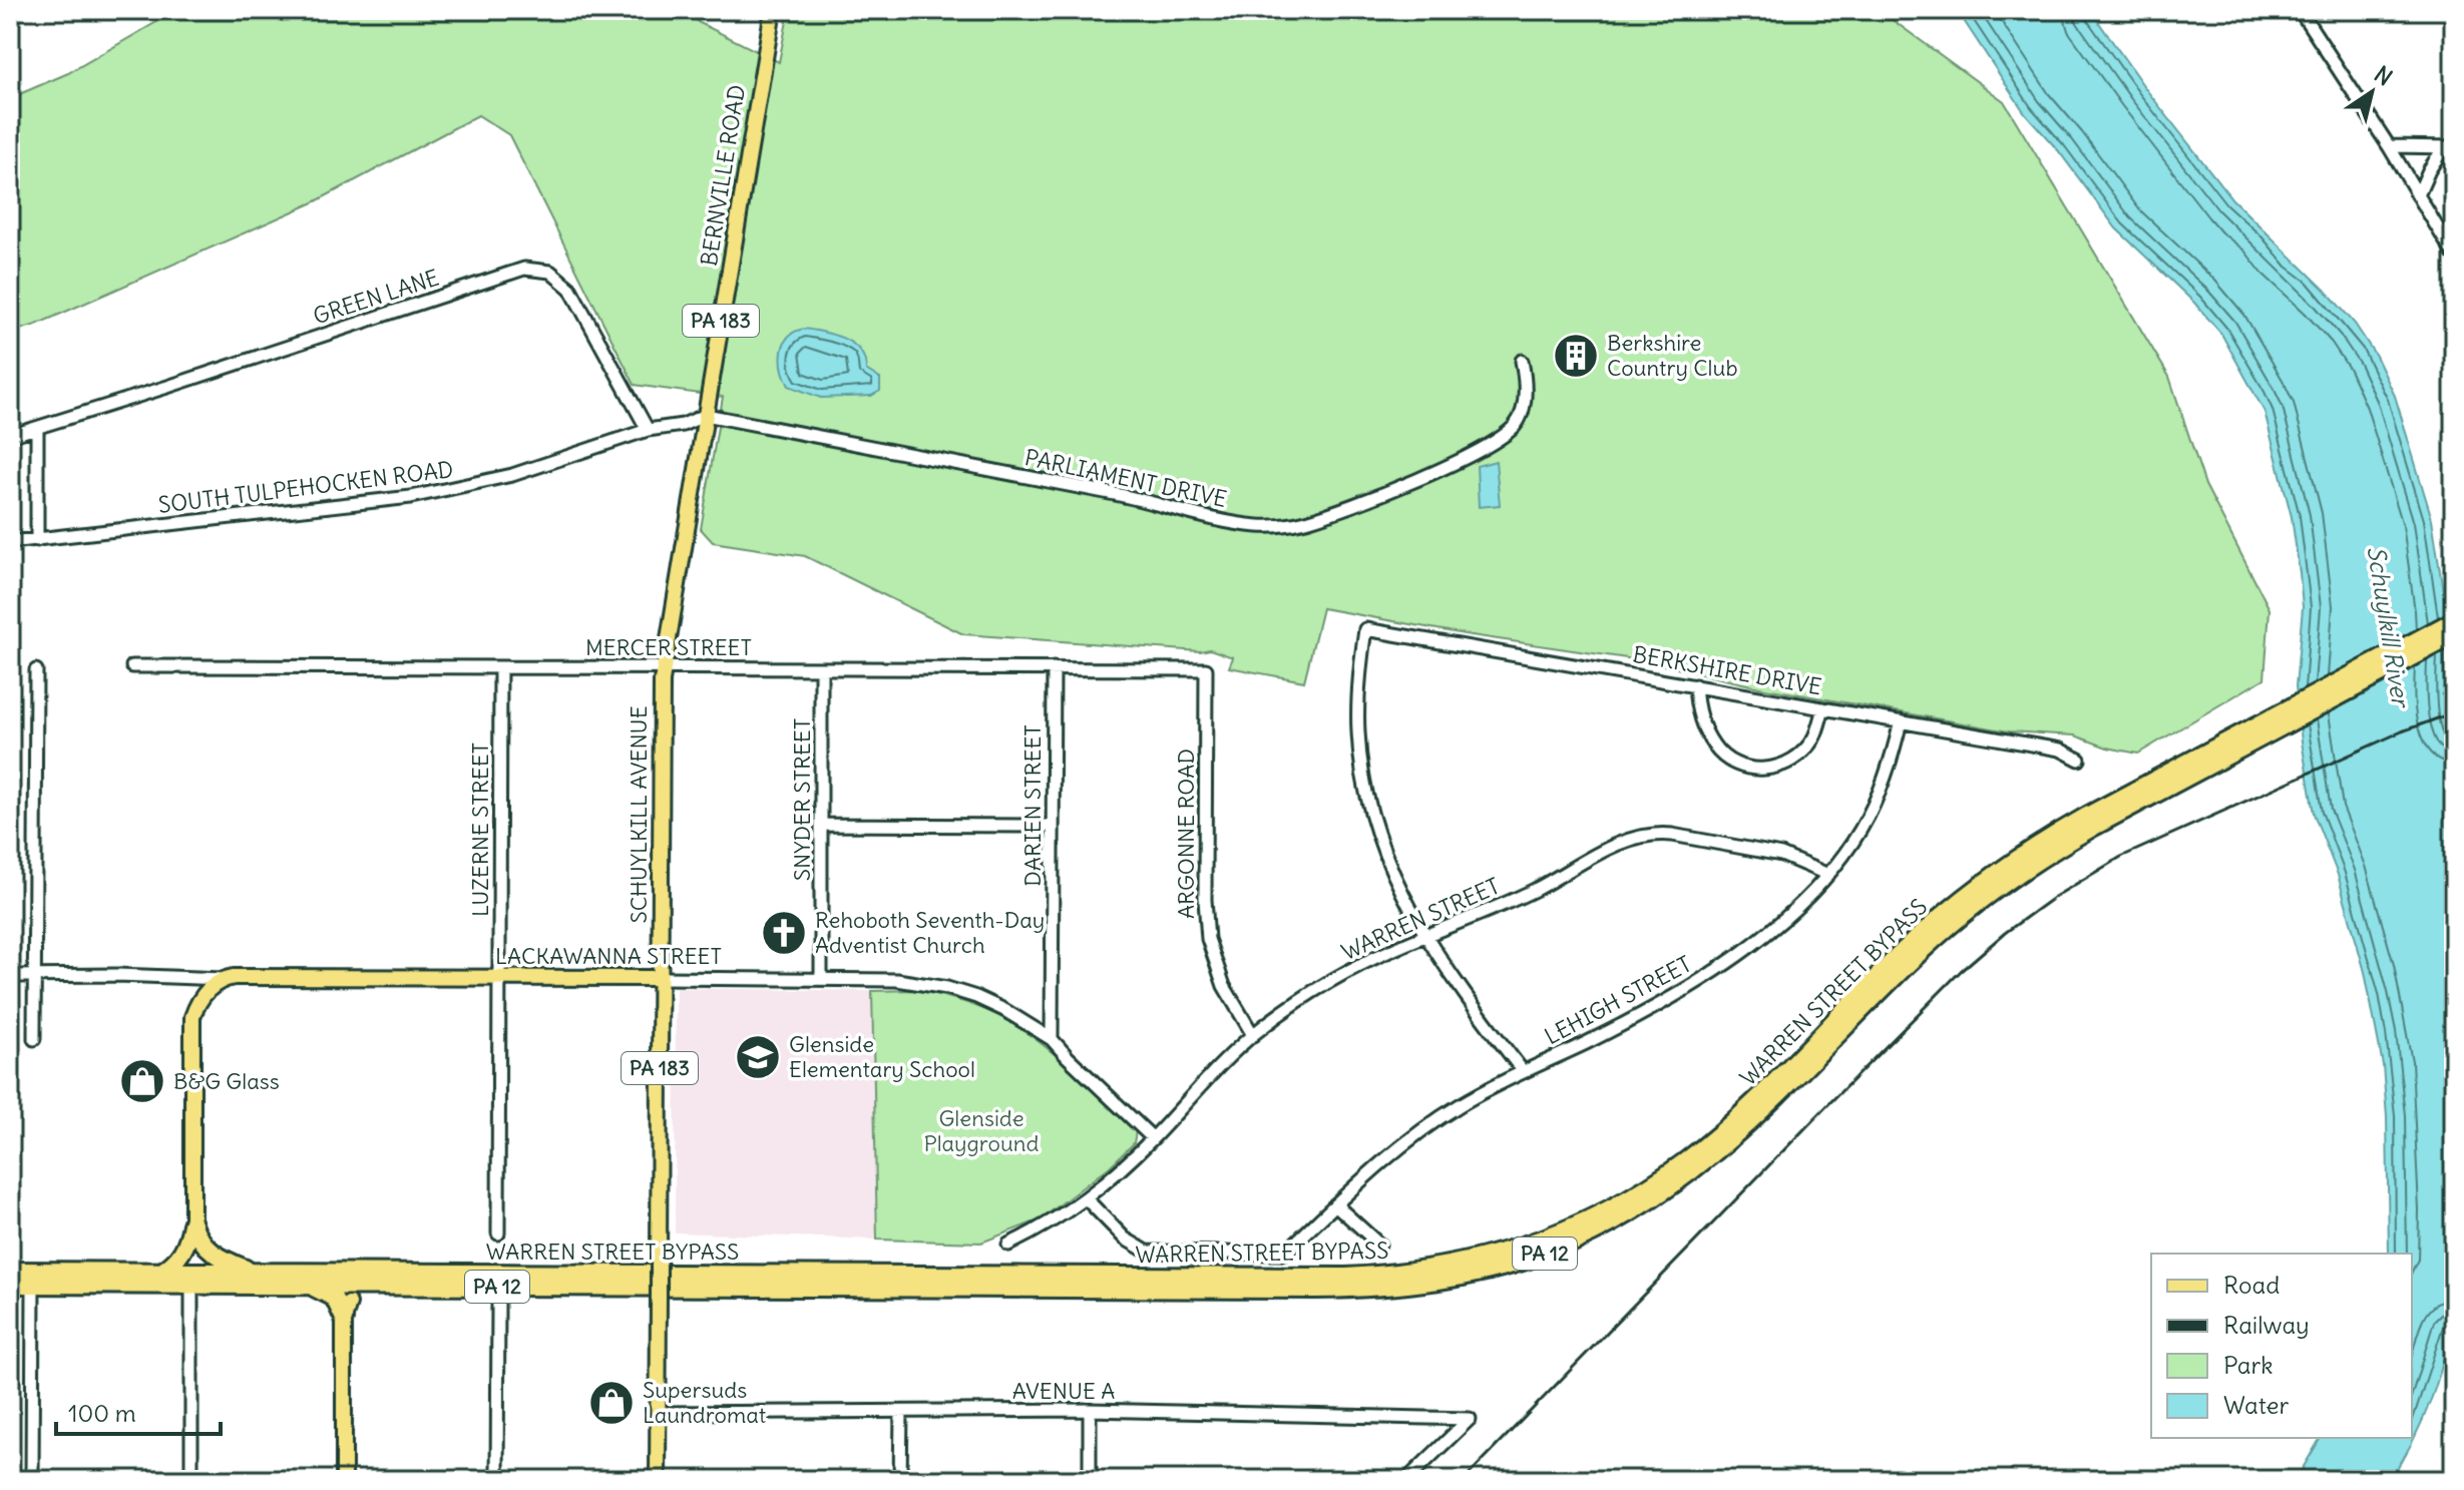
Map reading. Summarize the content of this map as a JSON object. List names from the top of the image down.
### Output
{
  "streets": {
    "highway": ["WARREN STREET BYPASS", "PA 12"],
    "main road": [
      "BERNVILLE ROAD",
      "PA 183",
      "SCHUYLKILL AVENUE",
      "LACKAWANNA STREET"
    ],
    "street": [
      "GREEN LANE",
      "PARLIAMENT DRIVE",
      "SOUTH TULPEHOCKEN ROAD",
      "MERCER STREET",
      "BERKSHIRE DRIVE",
      "SNYDER STREET",
      "DARIEN STREET",
      "LUZERNE STREET",
      "ARGONNE ROAD",
      "WARREN STREET",
      "LEHIGH STREET",
      "AVENUE A"
    ]
  },
  "crossings": [
    ["BERNVILLE ROAD", "PARLIAMENT DRIVE"],
    ["BERNVILLE ROAD", "SCHUYLKILL AVENUE"],
    ["GREEN LANE", "PARLIAMENT DRIVE"],
    ["GREEN LANE", "SOUTH TULPEHOCKEN ROAD"],
    ["PARLIAMENT DRIVE", "SOUTH TULPEHOCKEN ROAD"],
    ["MERCER STREET", "SNYDER STREET"],
    ["MERCER STREET", "DARIEN STREET"],
    ["MERCER STREET", "SCHUYLKILL AVENUE"],
    ["MERCER STREET", "LUZERNE STREET"],
    ["MERCER STREET", "ARGONNE ROAD"],
    ["BERKSHIRE DRIVE", "WARREN STREET"],
    ["BERKSHIRE DRIVE", "LEHIGH STREET"],
    ["SNYDER STREET", "LACKAWANNA STREET"],
    ["DARIEN STREET", "LACKAWANNA STREET"],
    ["SCHUYLKILL AVENUE", "LACKAWANNA STREET"],
    ["SCHUYLKILL AVENUE", "AVENUE A"],
    ["LUZERNE STREET", "LACKAWANNA STREET"],
    ["ARGONNE ROAD", "WARREN STREET"],
    ["WARREN STREET", "LACKAWANNA STREET"],
    ["WARREN STREET", "LEHIGH STREET"]
  ],
  "water": ["Schuylkill River"],
  "parks": ["Glenside Playground"],
  "places": {
    "building": ["Berkshire Country Club"],
    "church": ["Rehoboth Seventh-Day Adventist Church"],
    "school or university": ["Glenside Elementary School"],
    "shop": ["B&G Glass", "Supersuds Laundromat"]
  },
  "legend": [
    "Road",
    "Railway",
    "Park",
    "Water"
  ],
  "scale_bar": "100 m",
  "north": "top right"
}
